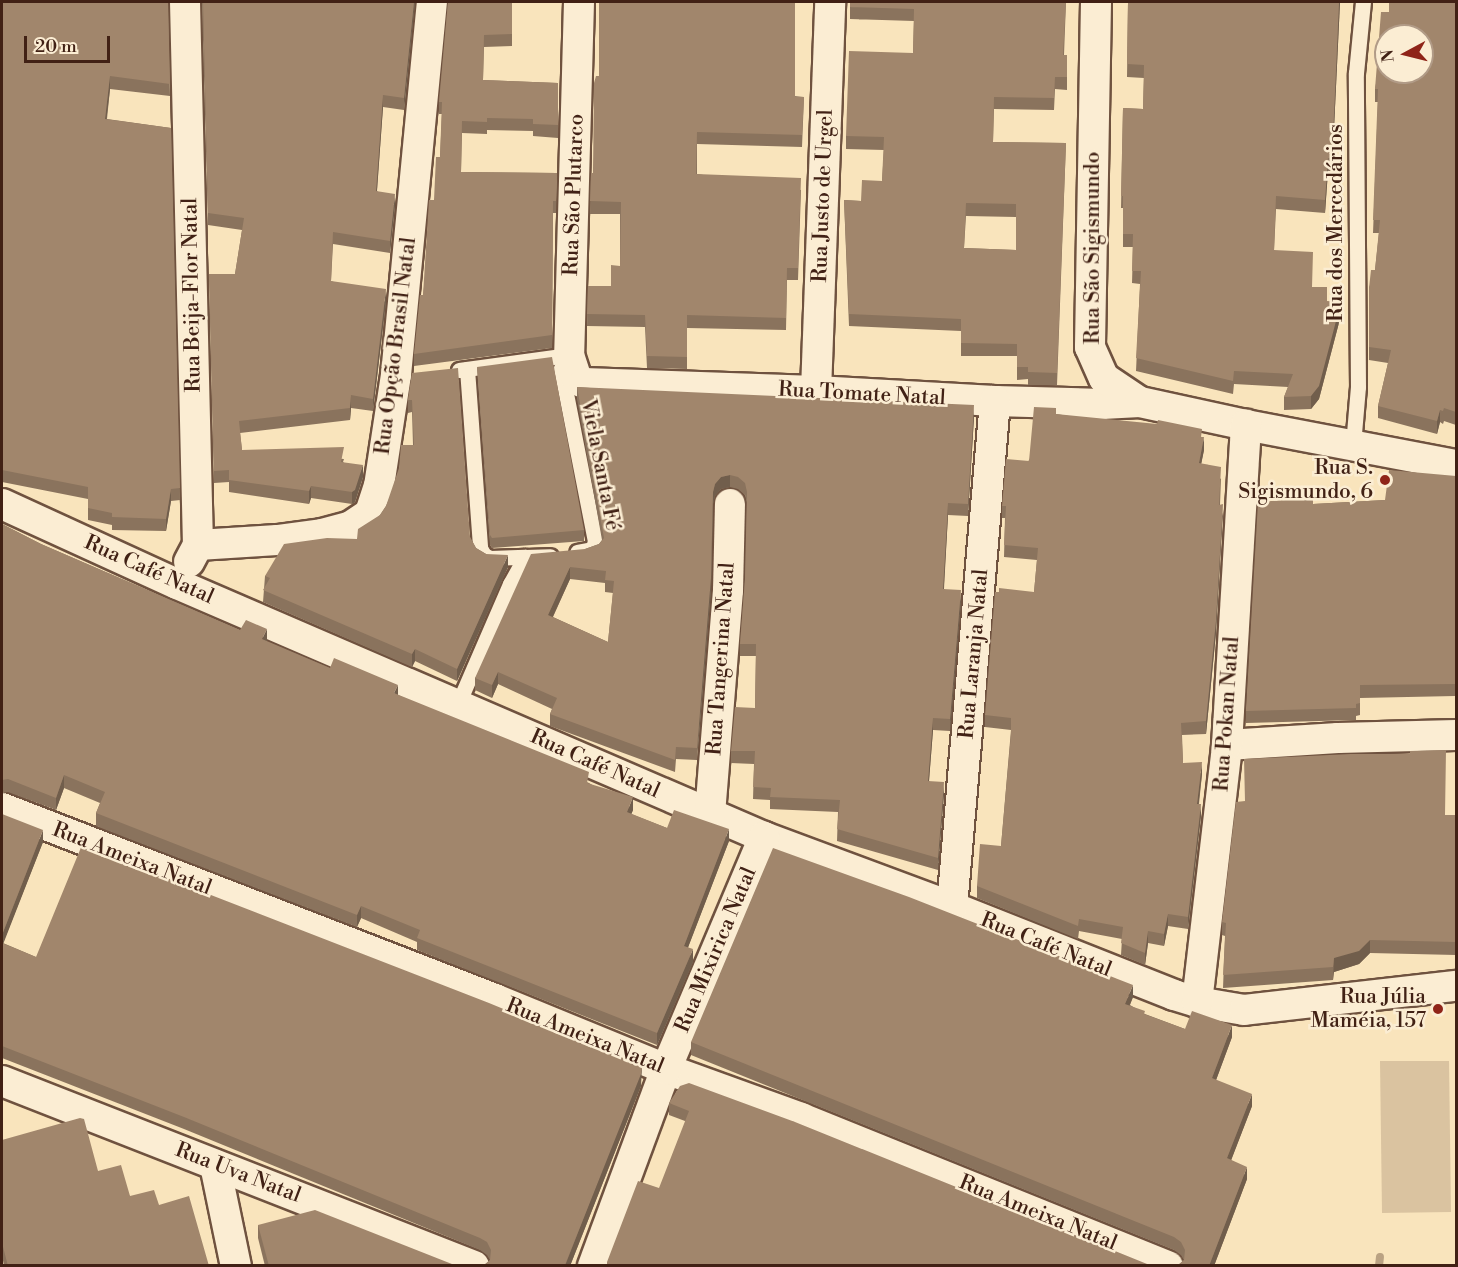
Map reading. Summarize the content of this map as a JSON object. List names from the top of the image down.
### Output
{
  "streets": {
    "street": [
      "Rua São Plutarco",
      "Rua Justo de Urgel",
      "Rua São Sigismundo",
      "Rua Beija-Flor Natal",
      "Rua Opção Brasil Natal",
      "Rua Tomate Natal",
      "Rua Café Natal",
      "Rua Laranja Natal",
      "Rua Tangerina Natal",
      "Rua Pokan Natal",
      "Rua Ameixa Natal",
      "Rua Mixirica Natal",
      "Rua Uva Natal"
    ],
    "lane": ["Rua dos Mercedários", "Viela Santa Fé"]
  },
  "crossings": [
    ["Rua São Plutarco", "Rua Tomate Natal"],
    ["Rua São Plutarco", "Viela Santa Fé"],
    ["Rua Justo de Urgel", "Rua Tomate Natal"],
    ["Rua dos Mercedários", "Rua São Sigismundo"],
    ["Rua São Sigismundo", "Rua Tomate Natal"],
    ["Rua São Sigismundo", "Rua Pokan Natal"],
    ["Rua Beija-Flor Natal", "Rua Opção Brasil Natal"],
    ["Rua Beija-Flor Natal", "Rua Café Natal"],
    ["Rua Tomate Natal", "Rua Laranja Natal"],
    ["Rua Café Natal", "Rua Laranja Natal"],
    ["Rua Café Natal", "Rua Tangerina Natal"],
    ["Rua Café Natal", "Rua Pokan Natal"],
    ["Rua Café Natal", "Rua Mixirica Natal"],
    ["Rua Ameixa Natal", "Rua Mixirica Natal"]
  ],
  "places": ["Rua S. Sigismundo, 6", "Rua Júlia Maméia, 157"],
  "scale_bar": "20 m",
  "north": "left"
}
